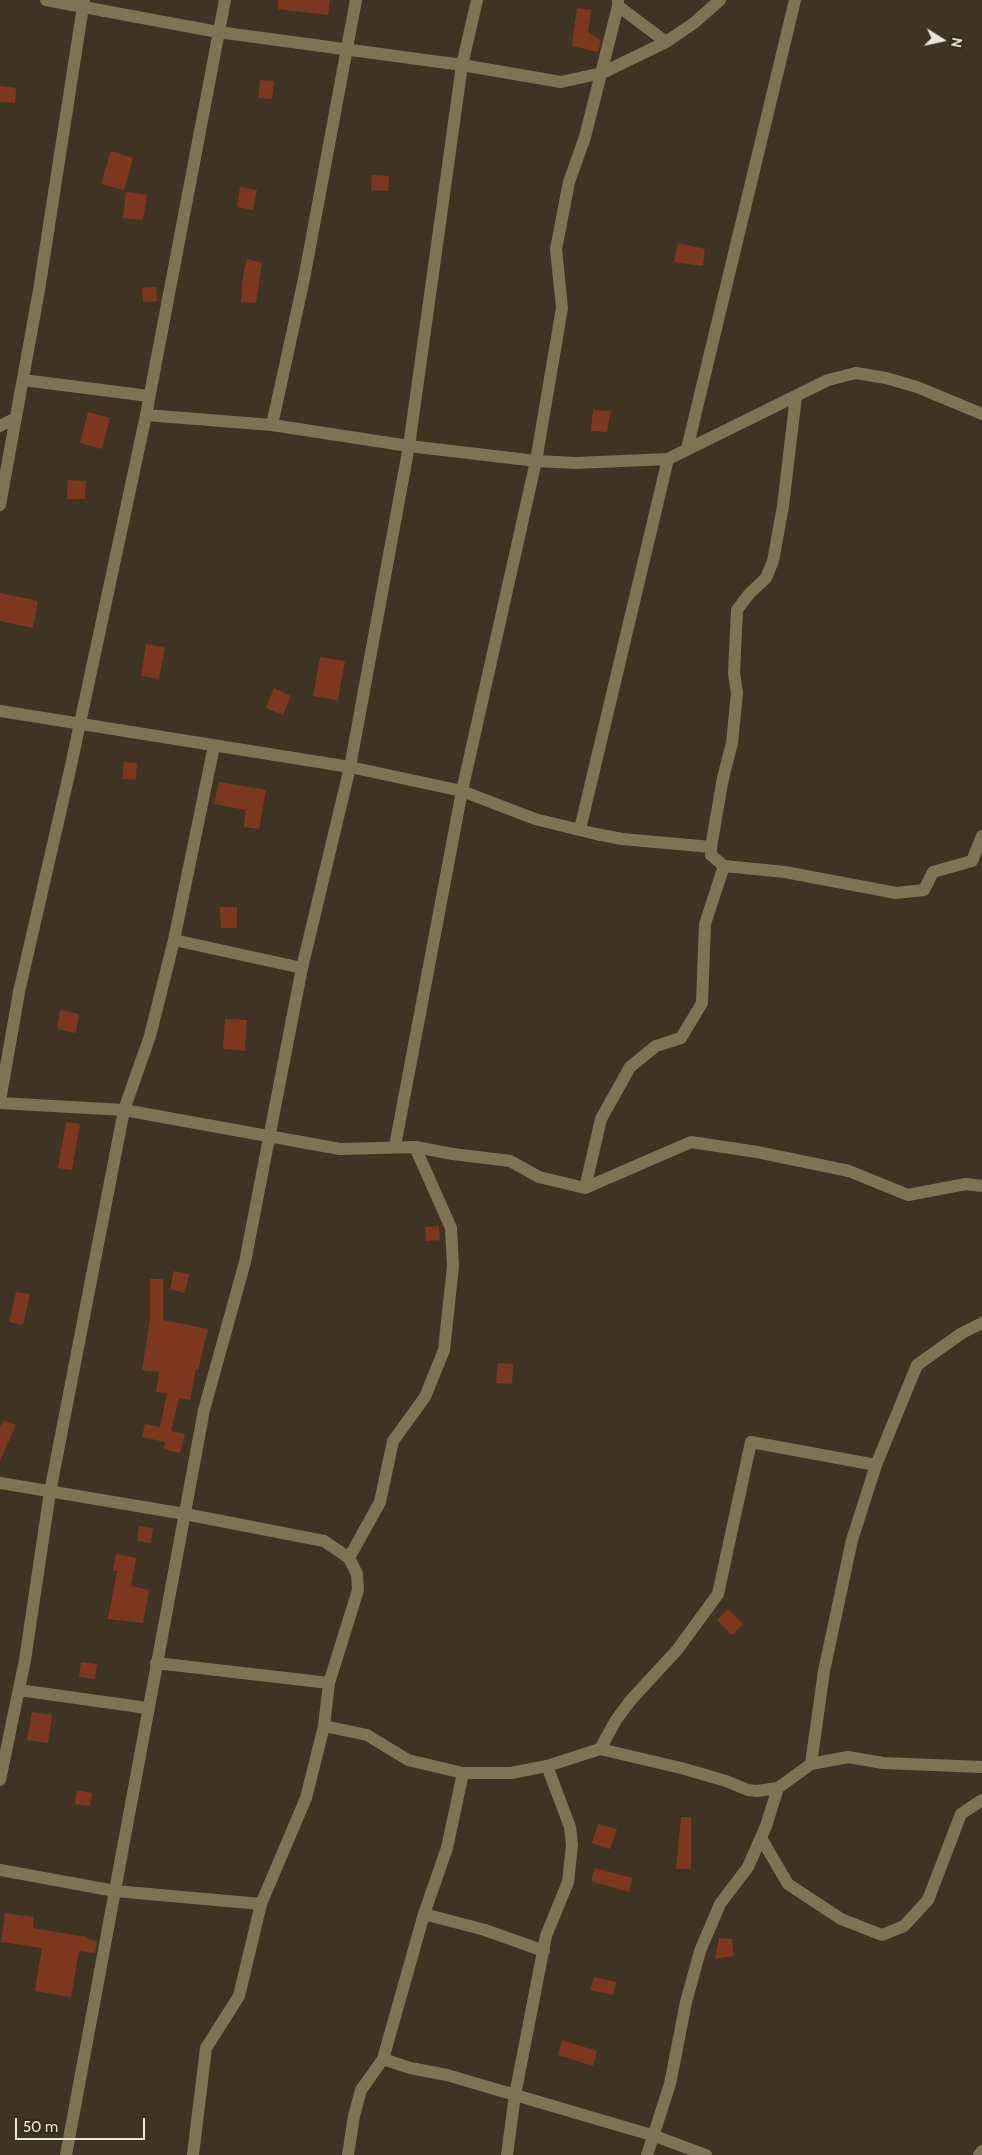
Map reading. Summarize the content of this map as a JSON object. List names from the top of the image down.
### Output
{
  "scale_bar": "50 m",
  "north": "right"
}
